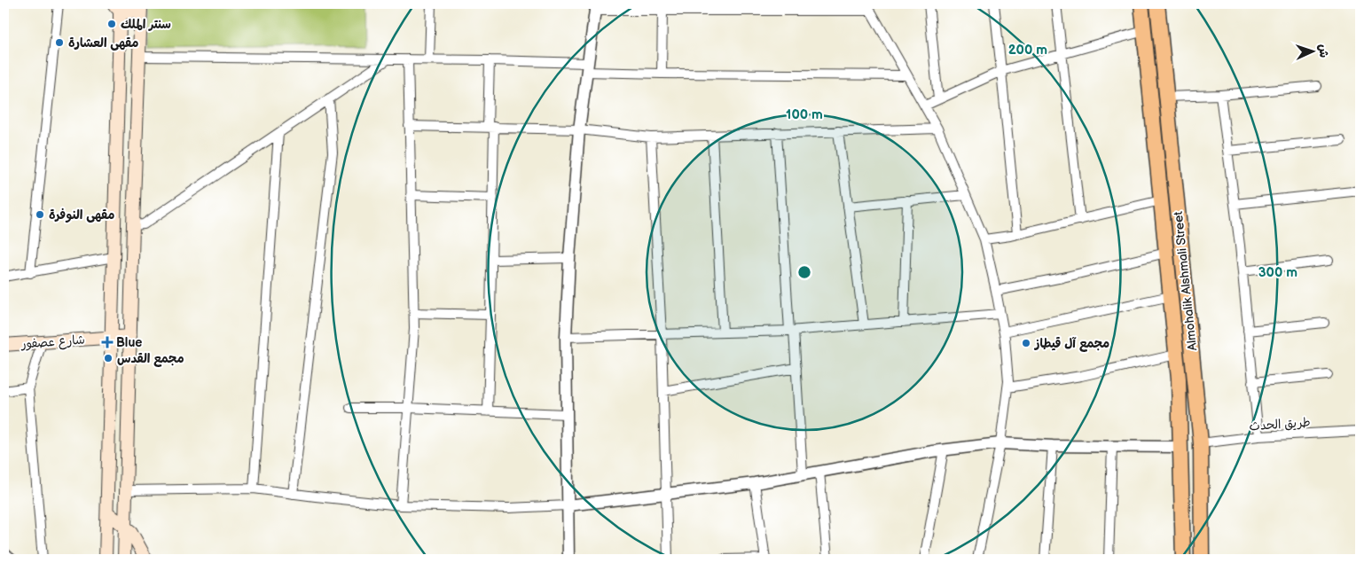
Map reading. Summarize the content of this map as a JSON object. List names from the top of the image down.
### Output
{
  "streets": {
    "highway": ["Almohalik Alshmali Street"],
    "main road": ["شارع عصفور"],
    "street": ["طريق الحدث"]
  },
  "crossings": [
    ["Almohalik Alshmali Street", "طريق الحدث"]
  ],
  "places": {
    "other": [
      "سنتر الملك",
      "مقهى العشارة",
      "مقهى النوفرة",
      "مجمع آل قيطاز",
      "مجمع القدس"
    ],
    "health": ["Blue"]
  },
  "north": "right",
  "rings": ["200 m", "100 m", "300 m"]
}
